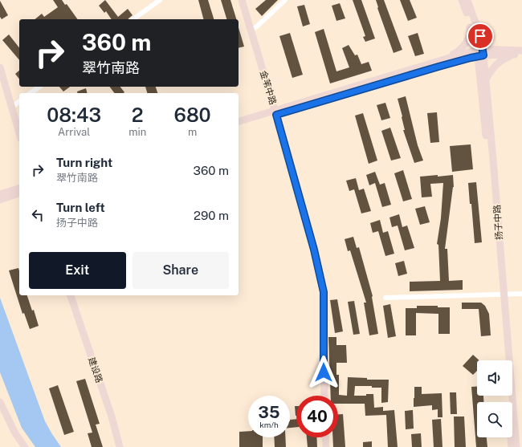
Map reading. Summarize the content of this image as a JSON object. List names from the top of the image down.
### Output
{
  "streets": {
    "main road": ["金苇中路", "扬子中路", "建设路"]
  },
  "page": {
    "turn": ["360 m", "翠竹南路"],
    "eta": [
      "08:43",
      "Arrival",
      "2",
      "min",
      "680",
      "m"
    ],
    "list": [
      {
        "name": "Turn right",
        "note": "翠竹南路",
        "value": "360 m"
      },
      {
        "name": "Turn left",
        "note": "扬子中路",
        "value": "290 m"
      }
    ],
    "buttons": ["Exit", "Share"],
    "speed": "35 km/h",
    "limit": "40"
  }
}
